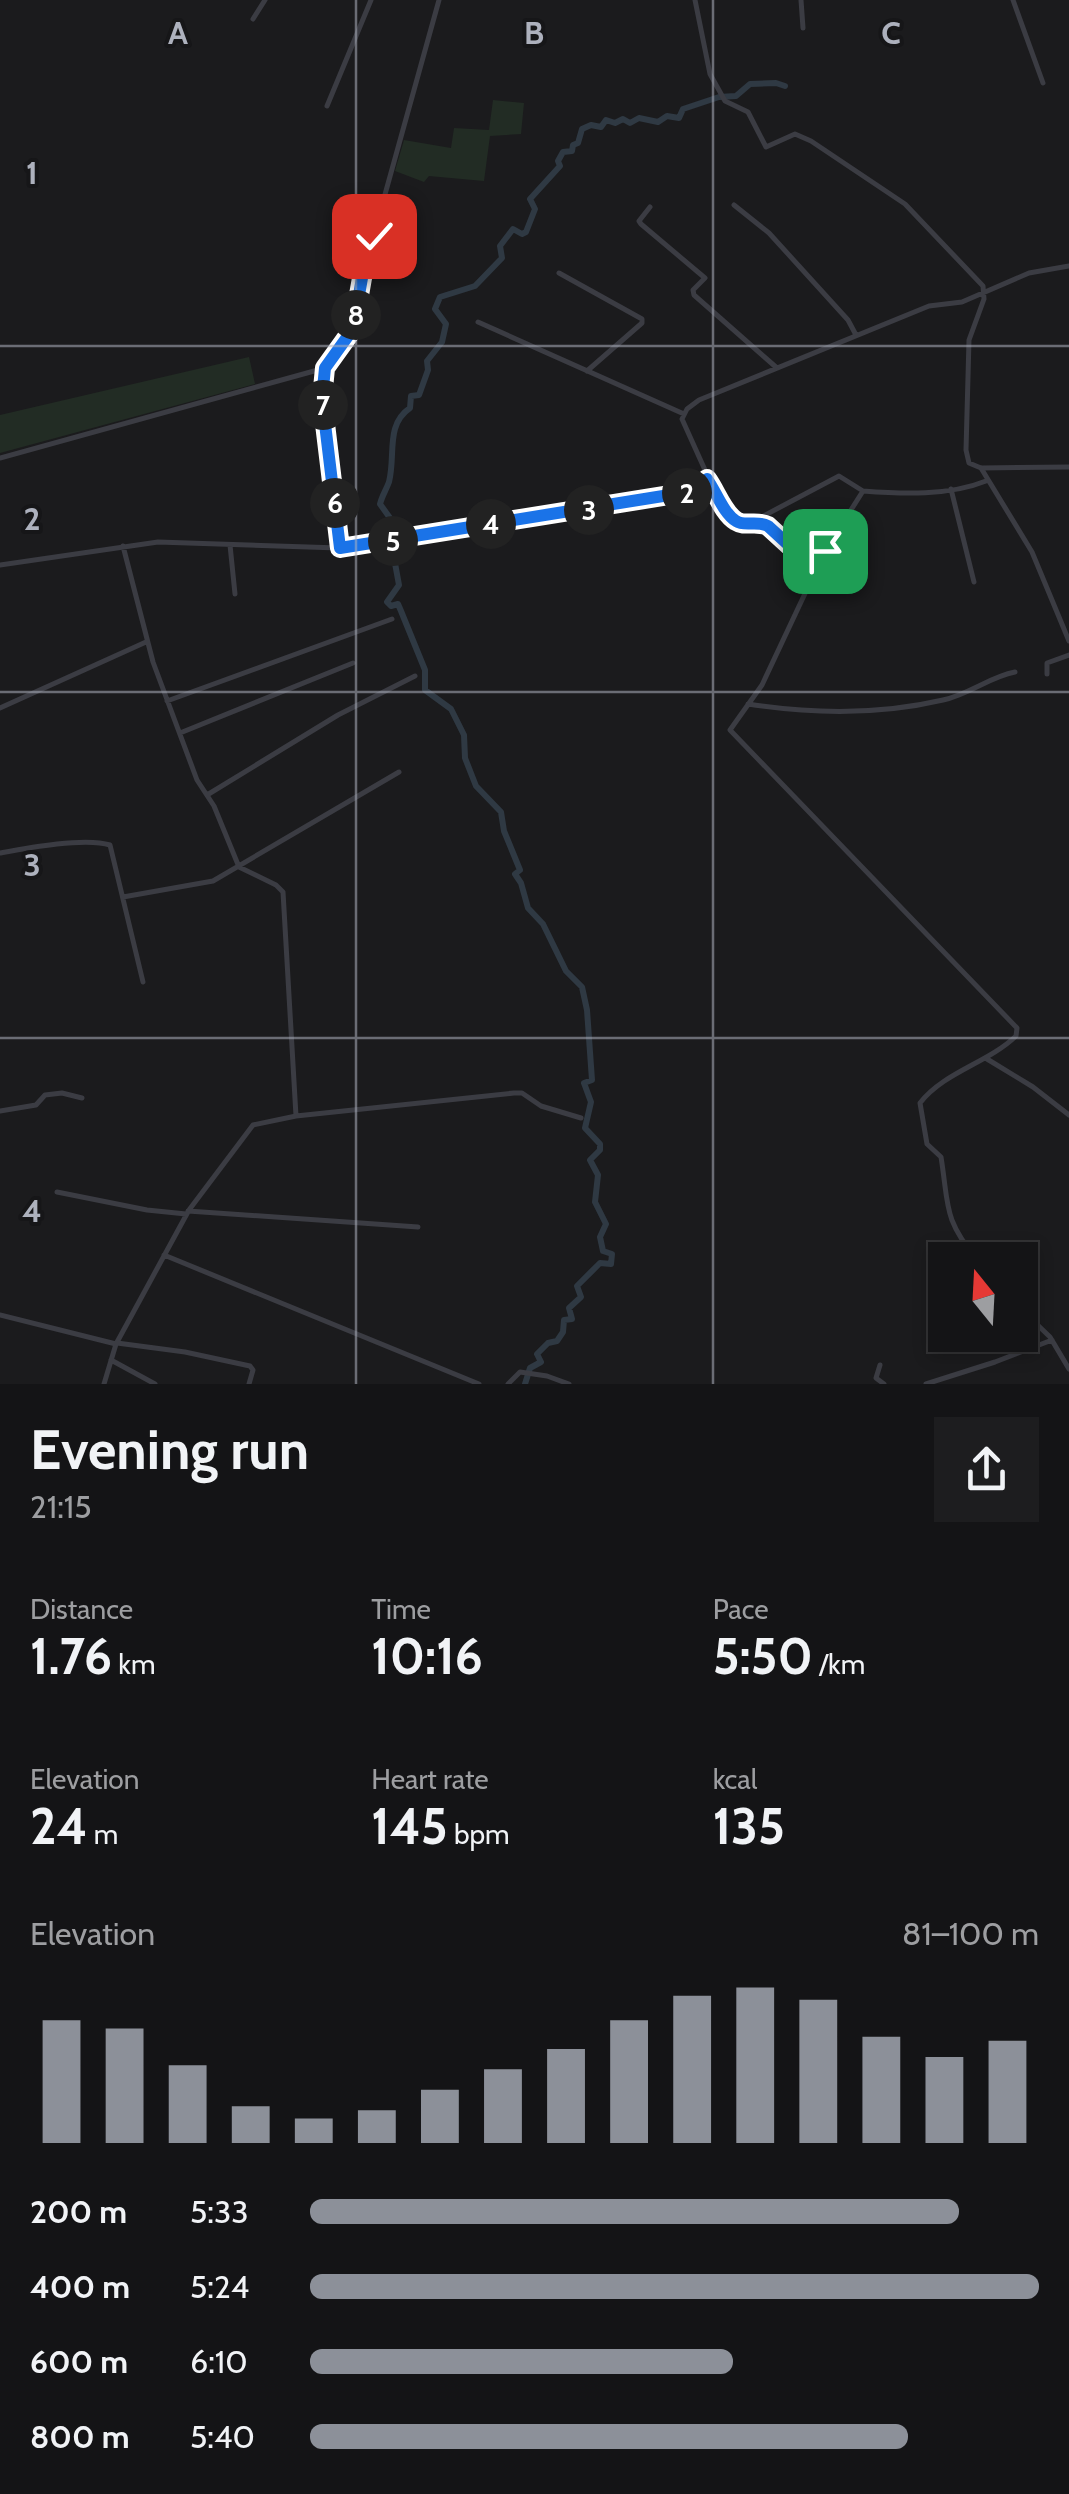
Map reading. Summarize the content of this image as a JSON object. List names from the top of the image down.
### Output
{
  "north": "top",
  "page": {
    "pins": [
      "8",
      "7",
      "2",
      "6",
      "3",
      "4",
      "5"
    ],
    "heading": ["Evening run", "21:15"],
    "stats": [
      ["Distance", "1.76 km"],
      ["Time", "10:16"],
      ["Pace", "5:50 /km"],
      ["Elevation", "24 m"],
      ["Heart rate", "145 bpm"],
      ["kcal", "135"]
    ],
    "chart": ["Elevation", "81–100 m"],
    "list": [
      {
        "name": "200 m",
        "note": "5:33"
      },
      {
        "name": "400 m",
        "note": "5:24"
      },
      {
        "name": "600 m",
        "note": "6:10"
      },
      {
        "name": "800 m",
        "note": "5:40"
      }
    ]
  },
  "grid": {
    "columns": ["A", "B", "C"],
    "rows": [
      "1",
      "2",
      "3",
      "4"
    ]
  }
}
